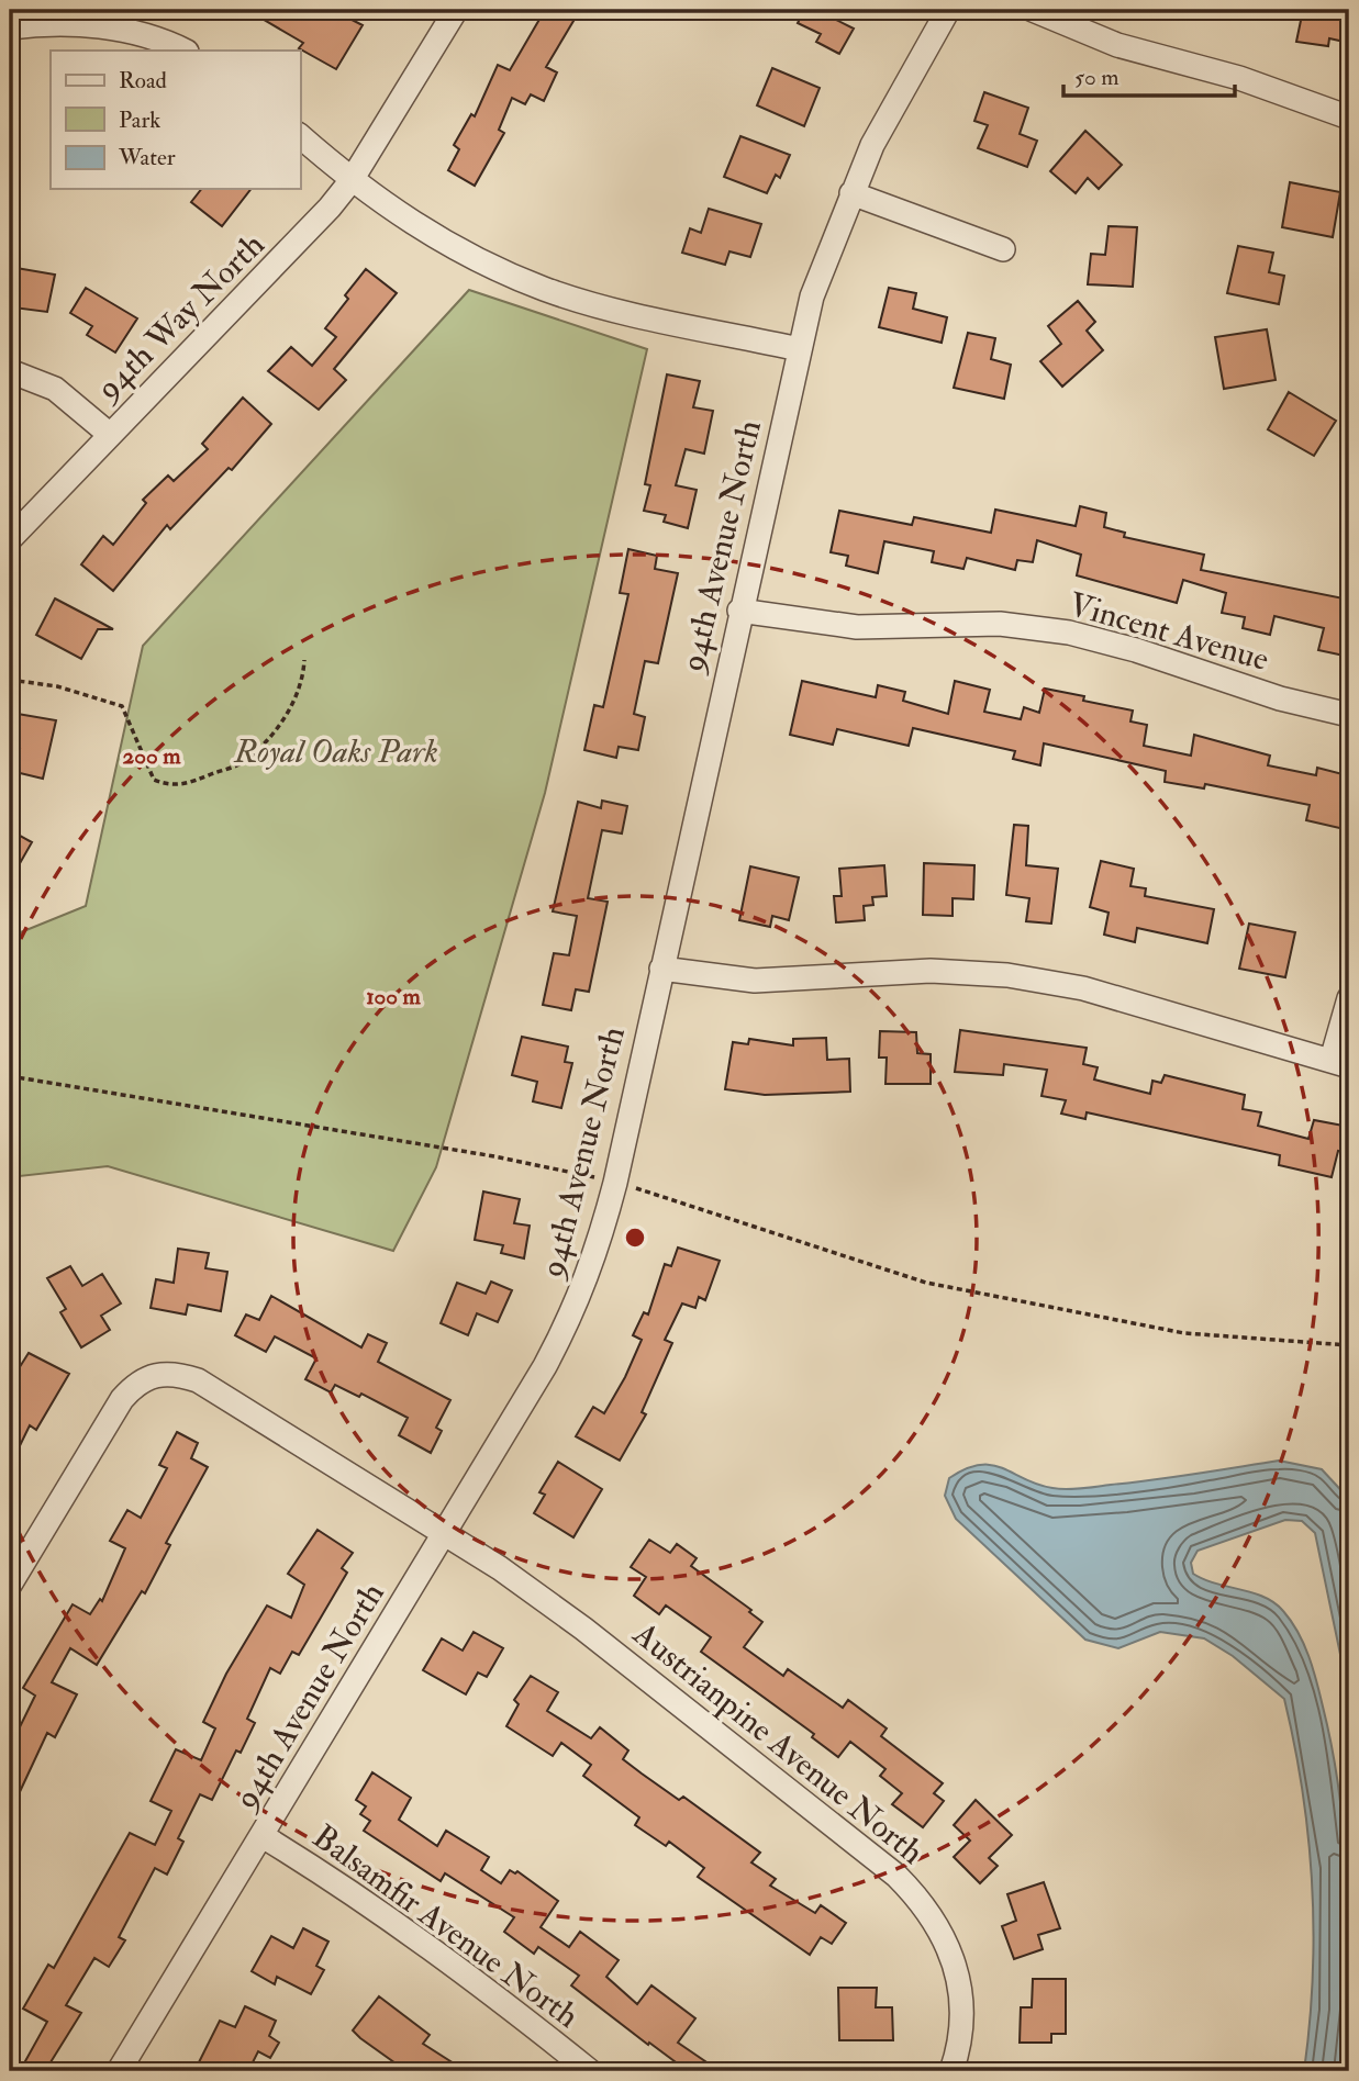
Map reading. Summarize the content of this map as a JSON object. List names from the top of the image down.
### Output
{
  "streets": {
    "street": [
      "94th Way North",
      "94th Avenue North",
      "Vincent Avenue",
      "Austrianpine Avenue North",
      "Balsamfir Avenue North"
    ]
  },
  "crossings": [
    ["94th Avenue North", "Vincent Avenue"],
    ["94th Avenue North", "Austrianpine Avenue North"],
    ["94th Avenue North", "Balsamfir Avenue North"]
  ],
  "parks": ["Royal Oaks Park"],
  "legend": ["Road", "Park", "Water"],
  "scale_bar": "50 m",
  "rings": ["200 m", "100 m"]
}
